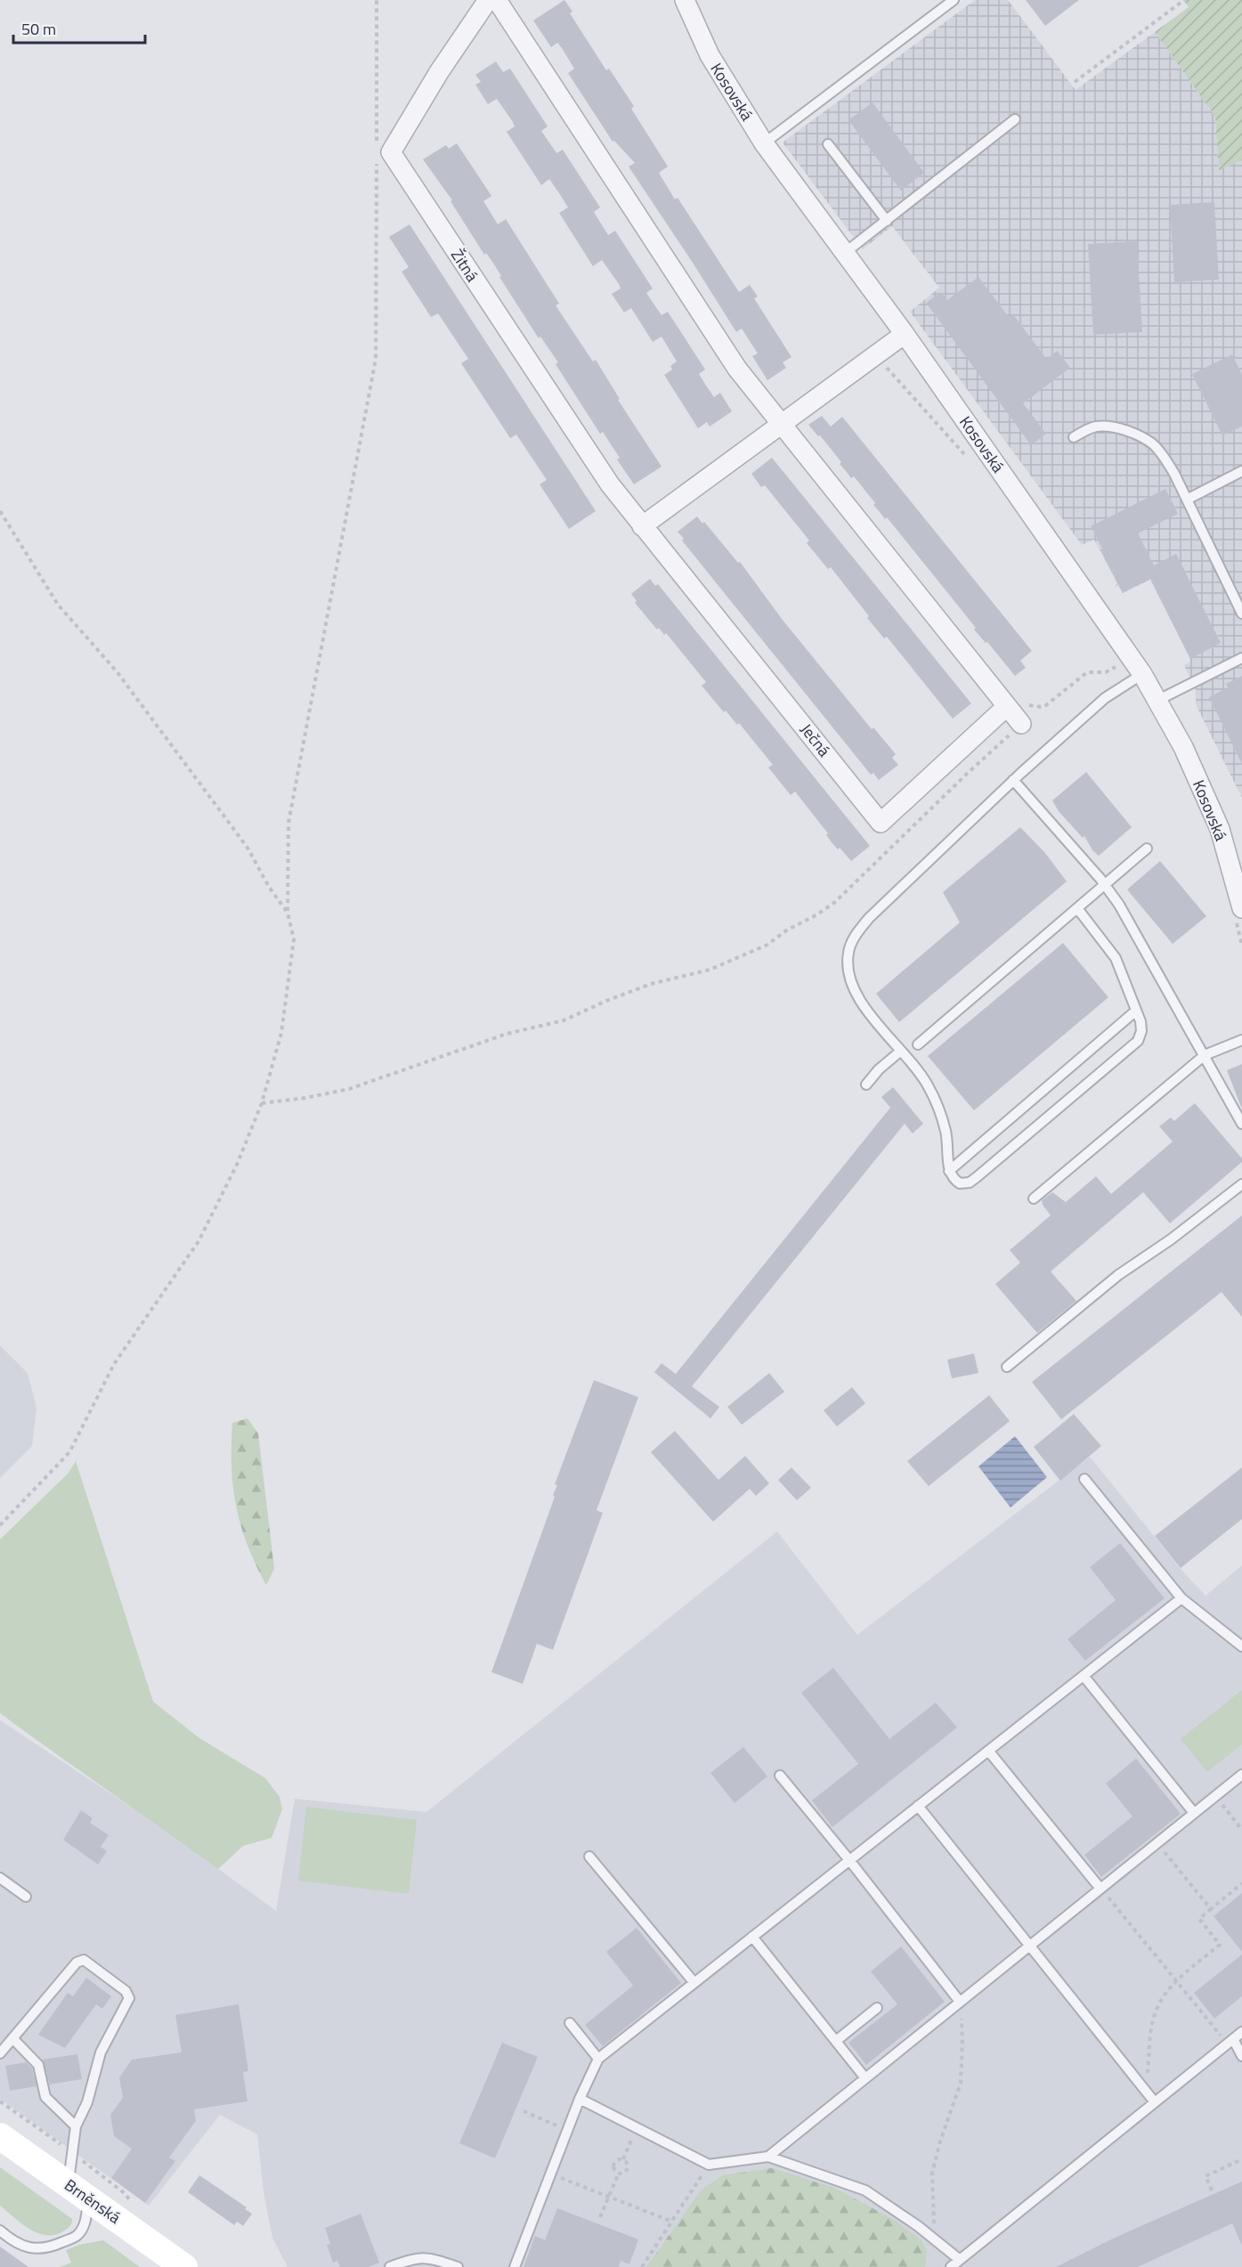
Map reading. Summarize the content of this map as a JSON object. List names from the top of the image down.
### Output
{
  "streets": {
    "main road": ["Brněnská"],
    "street": ["Kosovská", "Žitná", "Ječná"]
  },
  "crossings": [
    ["Žitná", "Ječná"]
  ],
  "scale_bar": "50 m"
}
